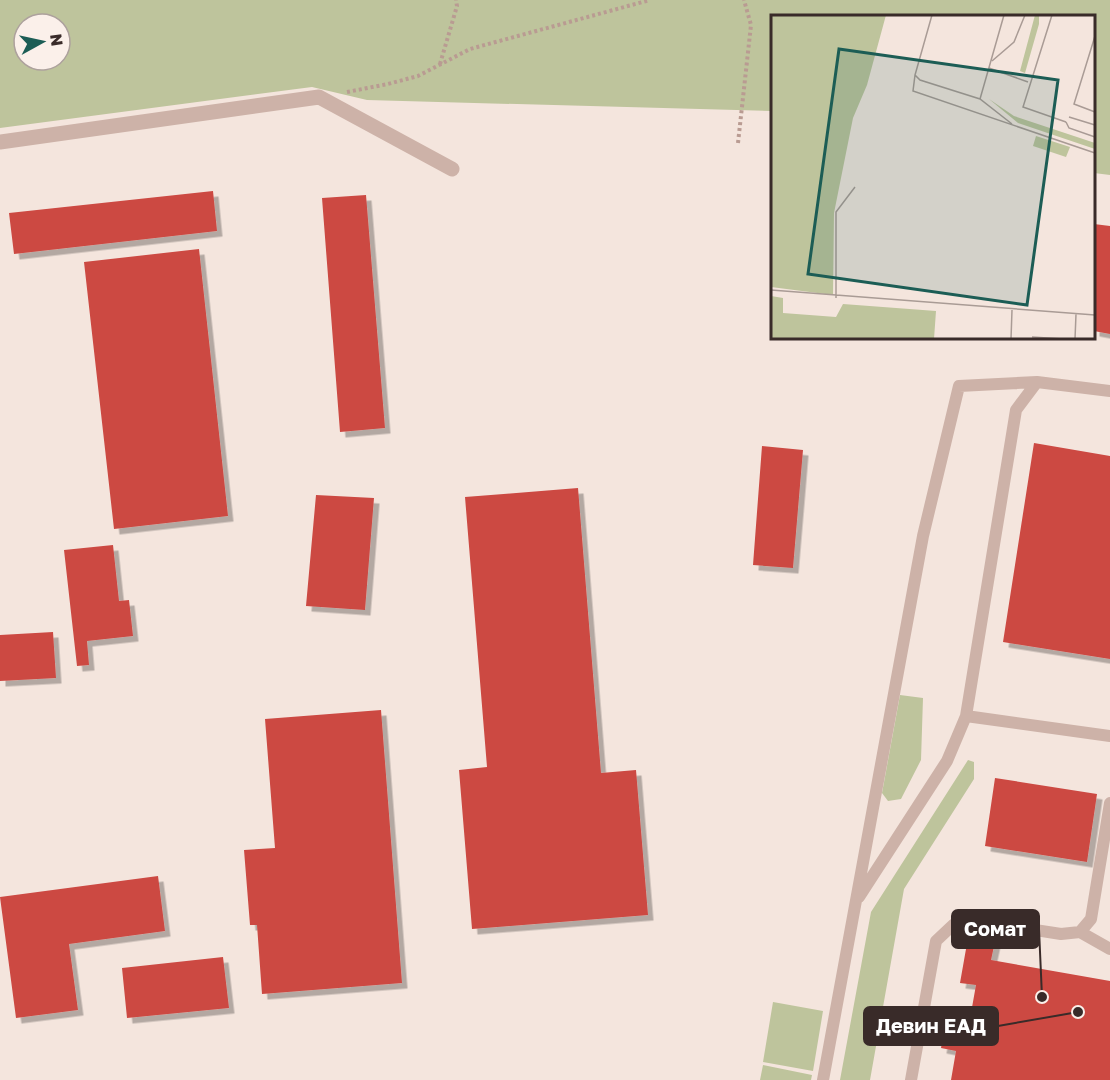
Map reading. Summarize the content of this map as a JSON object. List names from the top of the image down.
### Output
{
  "places": ["Сомат", "Девин ЕАД"],
  "north": "right"
}
